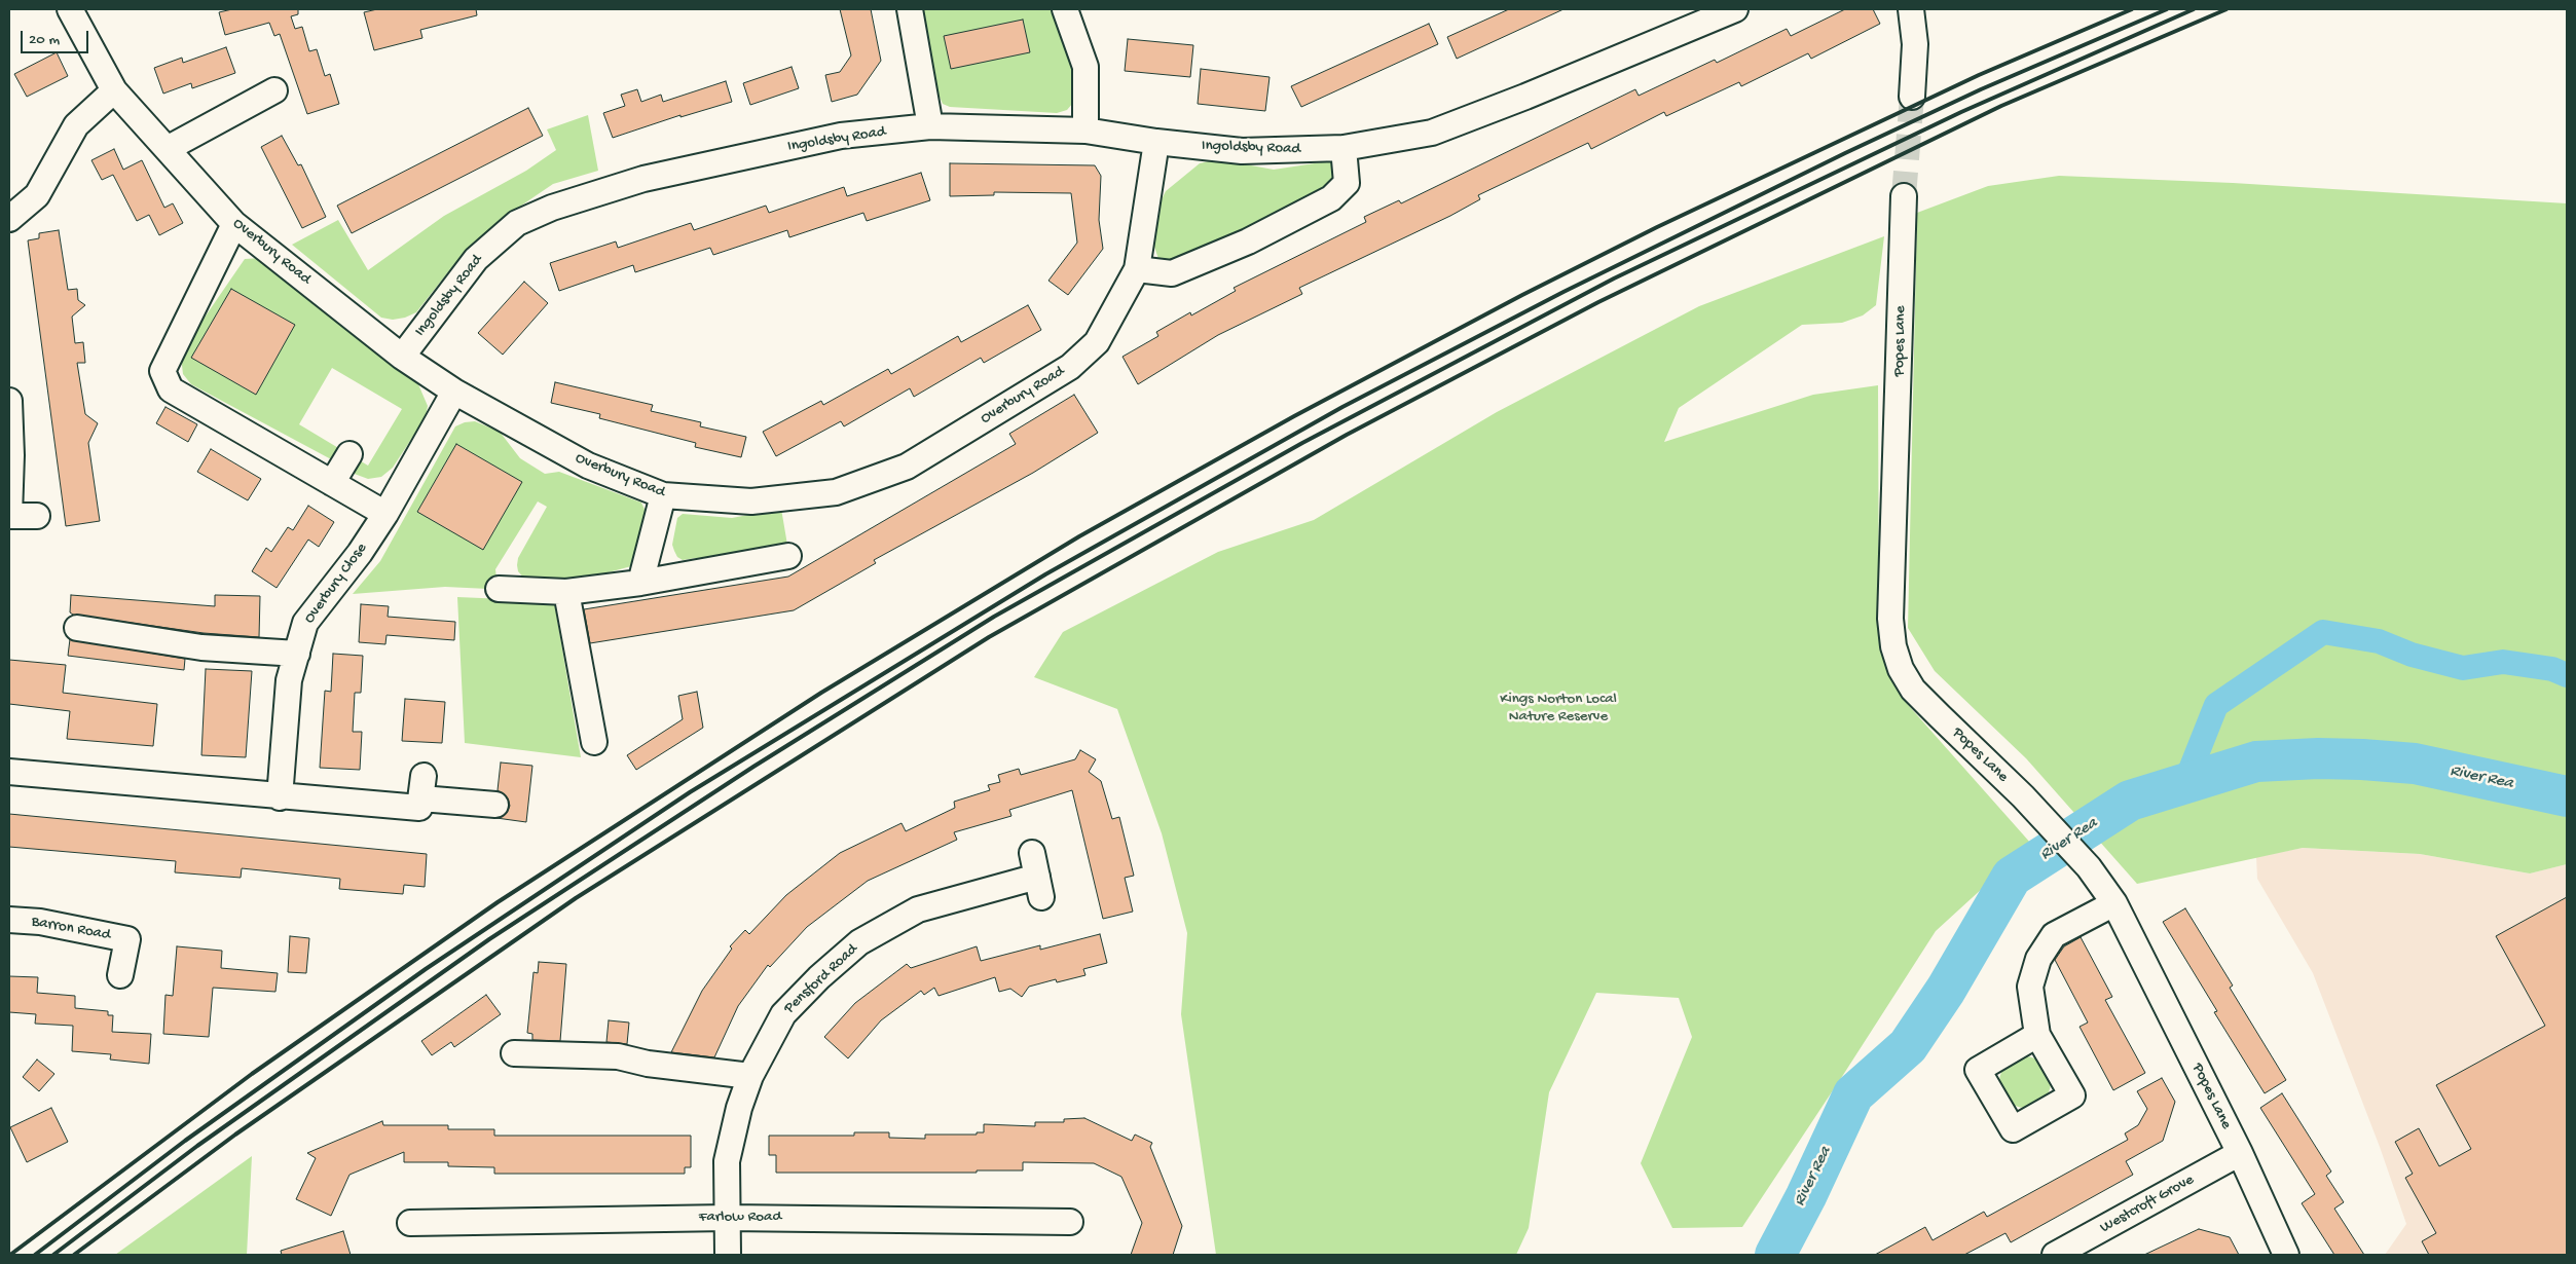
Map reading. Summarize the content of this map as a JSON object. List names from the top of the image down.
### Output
{
  "streets": {
    "street": [
      "Ingoldsby Road",
      "Overbury Road",
      "Popes Lane",
      "Overbury Close",
      "Barron Road",
      "Pensford Road",
      "Westcroft Grove",
      "Farlow Road"
    ]
  },
  "crossings": [
    ["Ingoldsby Road", "Overbury Road"],
    ["Overbury Road", "Overbury Close"],
    ["Popes Lane", "Westcroft Grove"],
    ["Pensford Road", "Farlow Road"]
  ],
  "water": ["River Rea"],
  "parks": ["Kings Norton Local Nature Reserve"],
  "scale_bar": "20 m"
}
